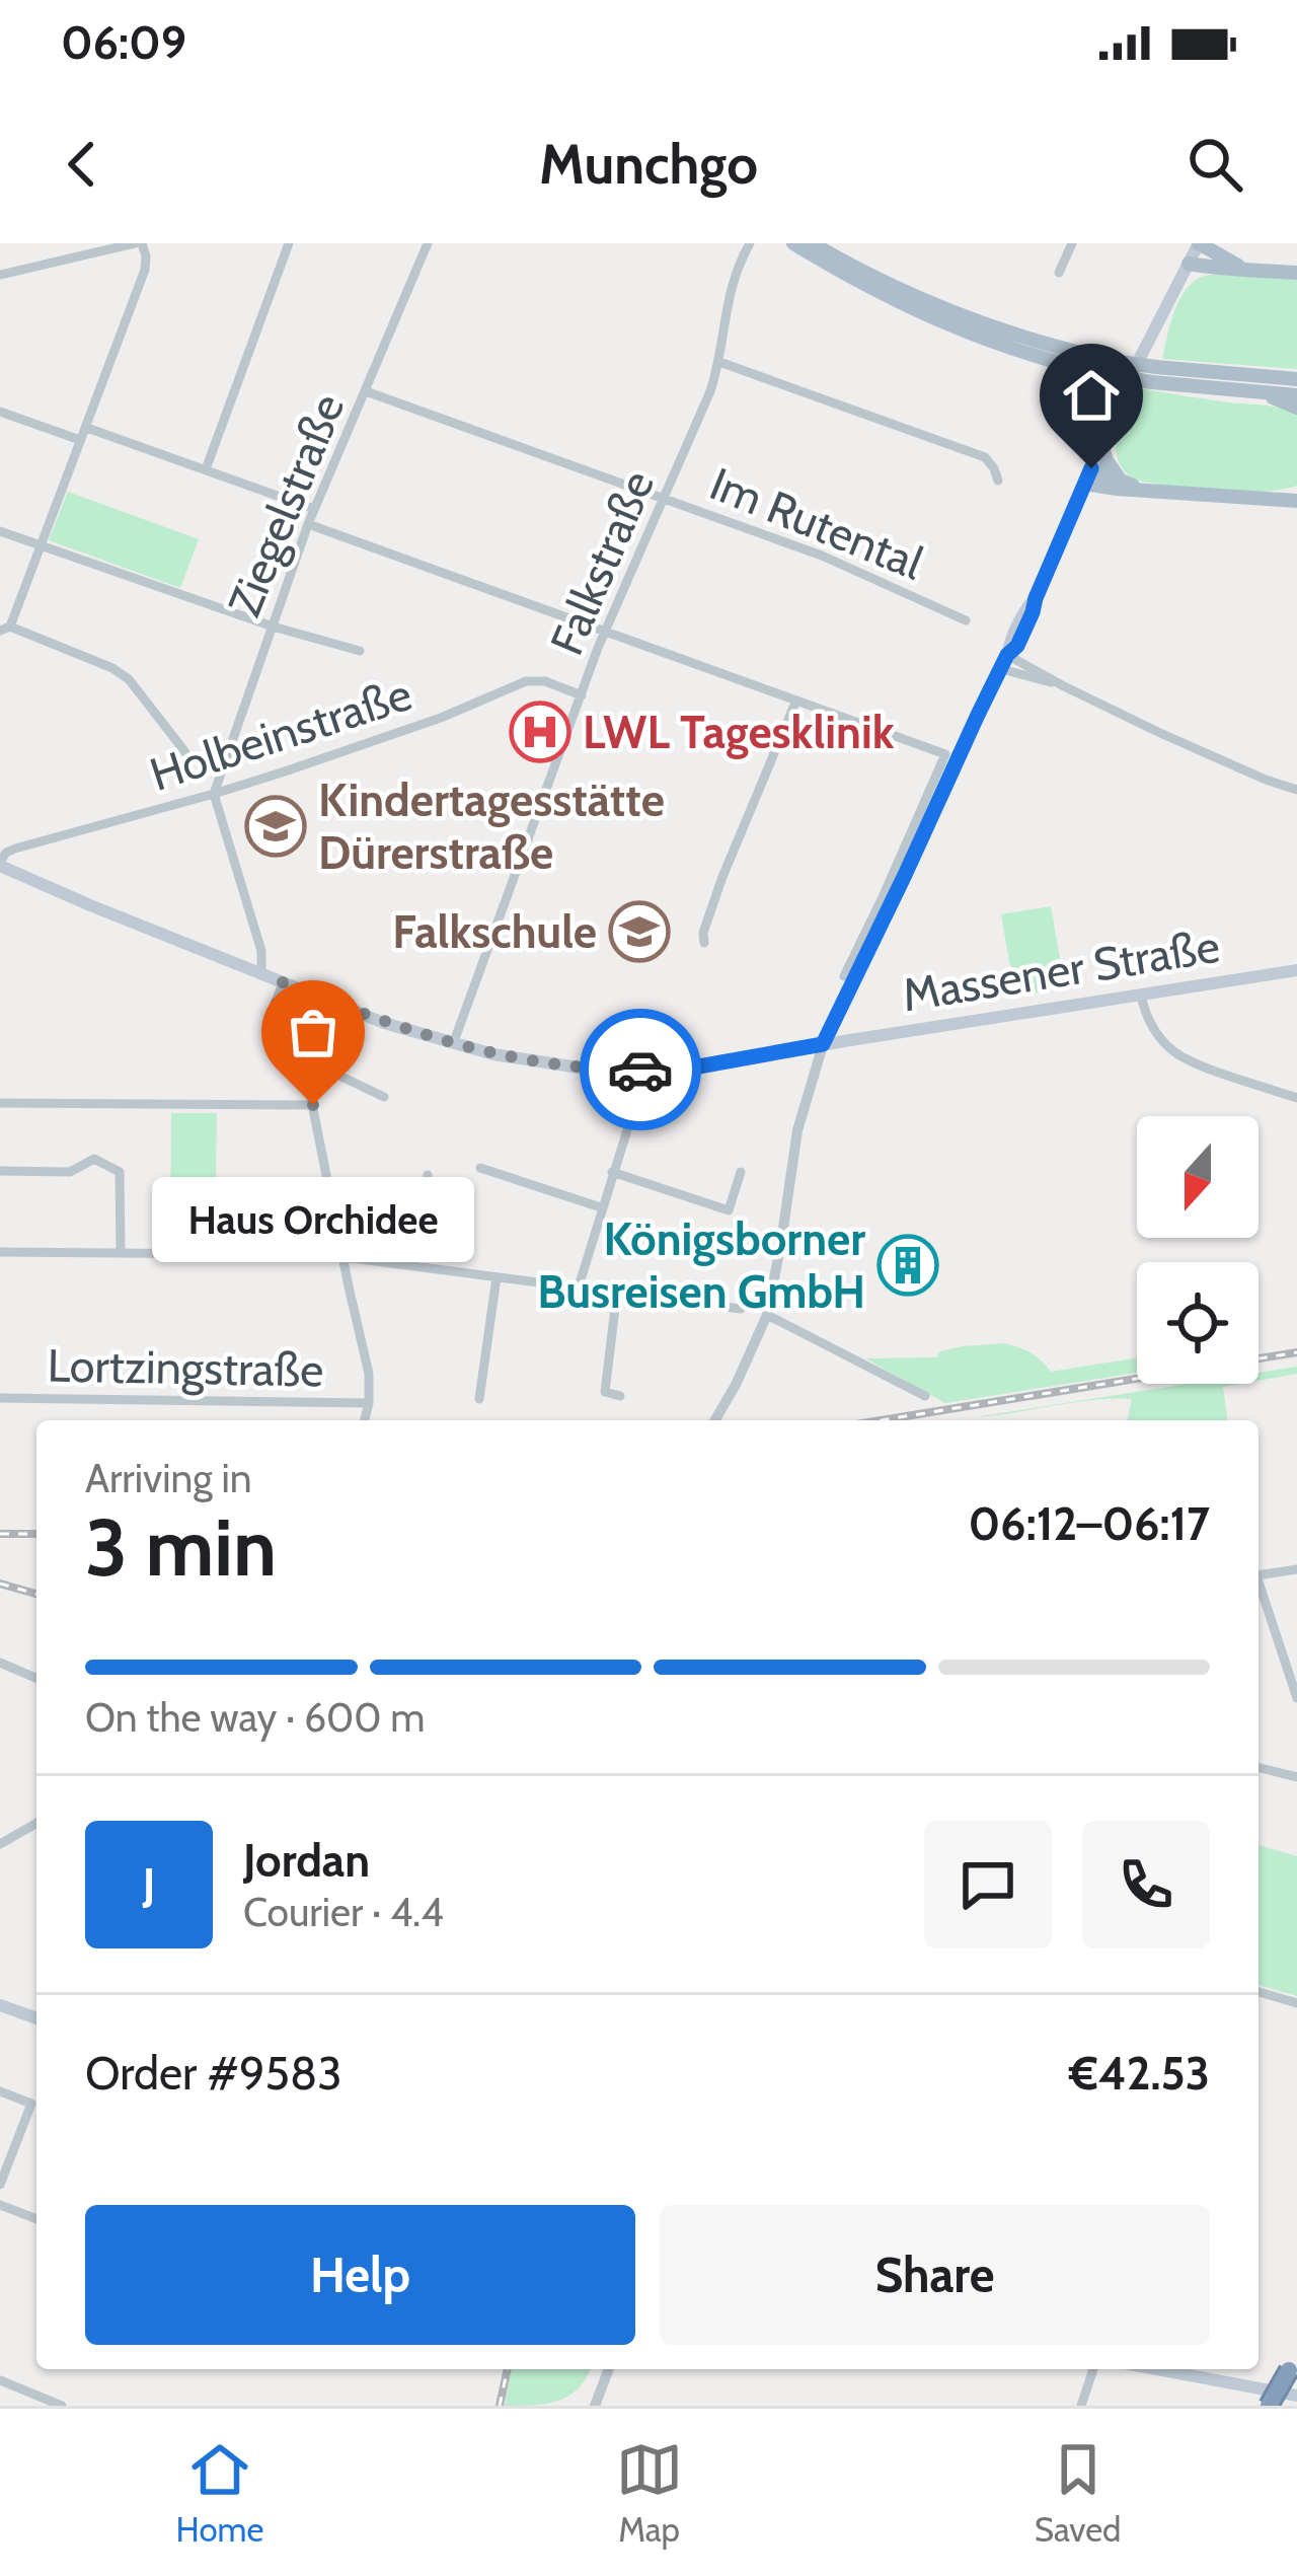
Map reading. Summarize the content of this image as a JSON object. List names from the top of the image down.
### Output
{
  "streets": {
    "main road": ["Massener Straße"],
    "street": [
      "Ziegelstraße",
      "Im Rutental",
      "Falkstraße",
      "Holbeinstraße",
      "Lortzingstraße"
    ]
  },
  "crossings": [
    ["Ziegelstraße", "Im Rutental"],
    ["Ziegelstraße", "Holbeinstraße"],
    ["Im Rutental", "Falkstraße"],
    ["Falkstraße", "Holbeinstraße"],
    ["Falkstraße", "Massener Straße"],
    ["Holbeinstraße", "Massener Straße"]
  ],
  "places": {
    "hospital": ["LWL Tagesklinik"],
    "school or university": ["Kindertagesstätte Dürerstraße", "Falkschule"],
    "other": ["Haus Orchidee"],
    "building": ["Königsborner Busreisen GmbH"]
  },
  "north": "bottom",
  "page": {
    "status": "06:09",
    "header": "Munchgo",
    "bubble": "Haus Orchidee",
    "heading": ["3 min", "Arriving in", "06:12–06:17"],
    "panel": [
      "Jordan",
      "Courier · 4.4",
      "Order #9583",
      "€42.53"
    ],
    "bar": "On the way · 600 m",
    "round": "J",
    "buttons": ["Help", "Share"],
    "tabs": ["Home", "Map", "Saved"]
  }
}
